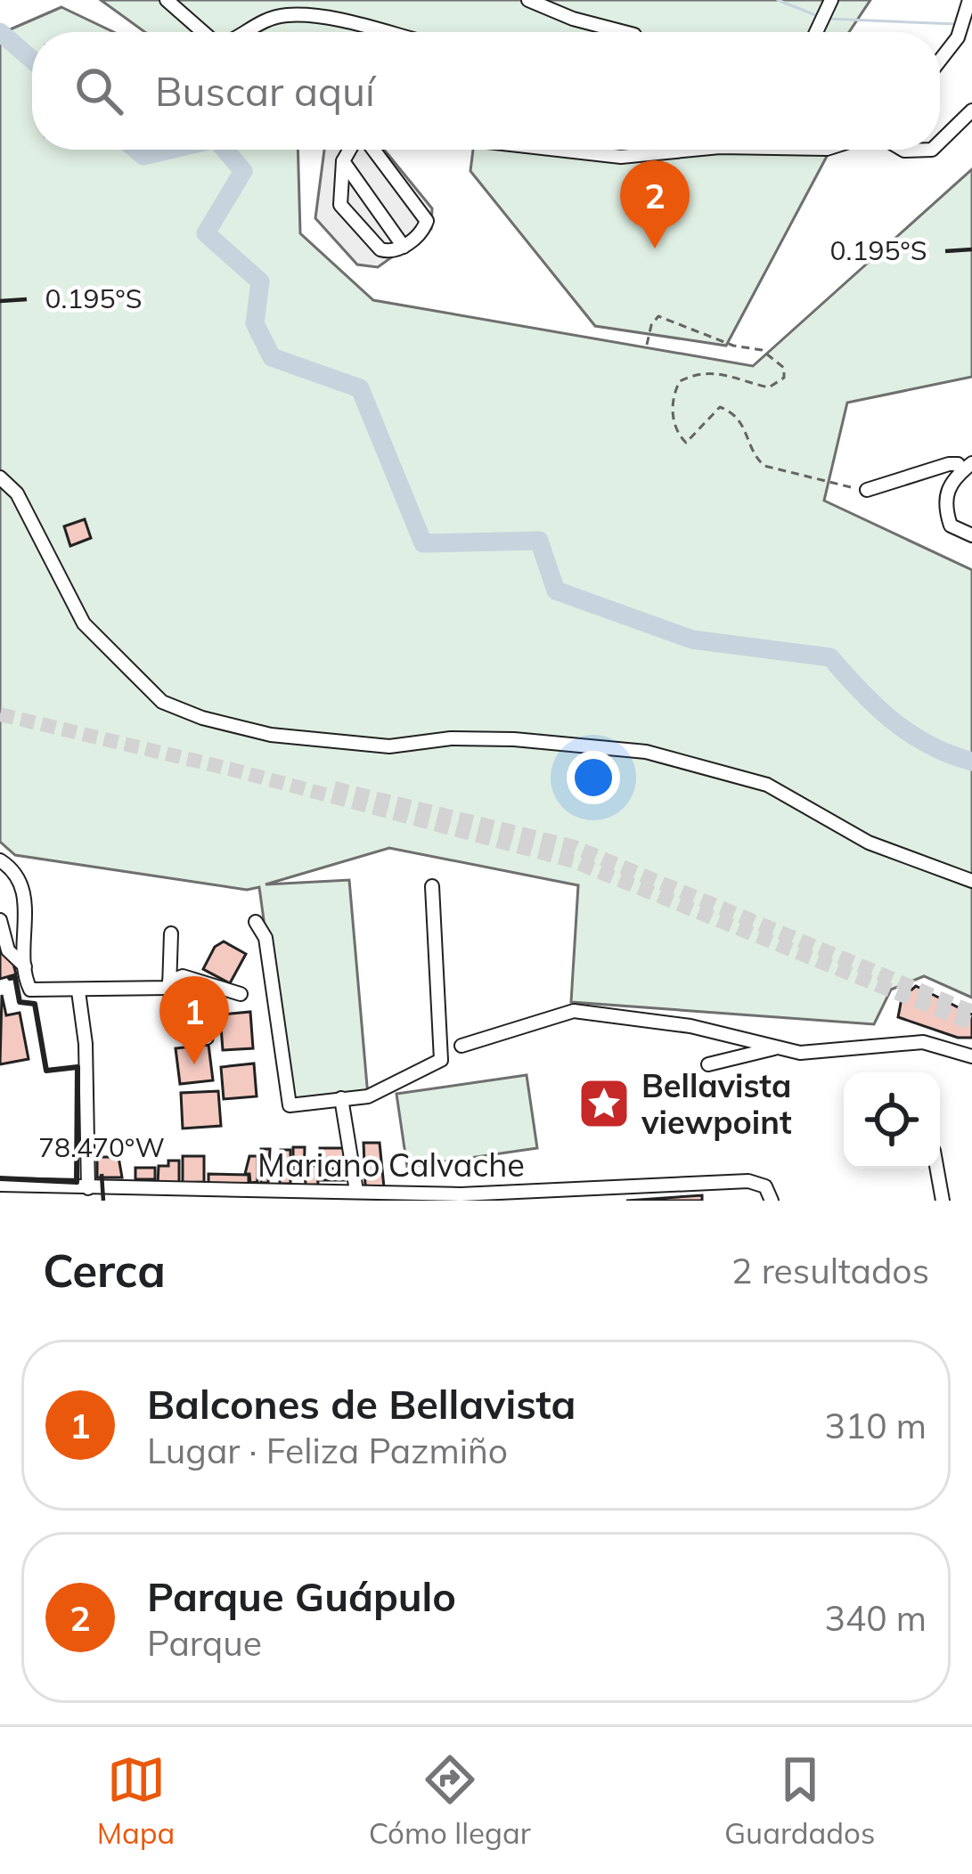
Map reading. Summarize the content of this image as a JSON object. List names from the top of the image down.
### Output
{
  "streets": {
    "street": ["Mariano Calvache"]
  },
  "places": {
    "place": ["Bellavista viewpoint"]
  },
  "page": {
    "search": "Buscar aquí",
    "pins": ["2", "1"],
    "heading": ["Cerca", "2 resultados"],
    "list": [
      {
        "mark": "1",
        "name": "Balcones de Bellavista",
        "note": "Lugar · Feliza Pazmiño",
        "value": "310 m"
      },
      {
        "mark": "2",
        "name": "Parque Guápulo",
        "note": "Parque",
        "value": "340 m"
      }
    ],
    "nav": ["Mapa", "Cómo llegar", "Guardados"]
  },
  "coordinates": ["0.195°S", "78.470°W"]
}
